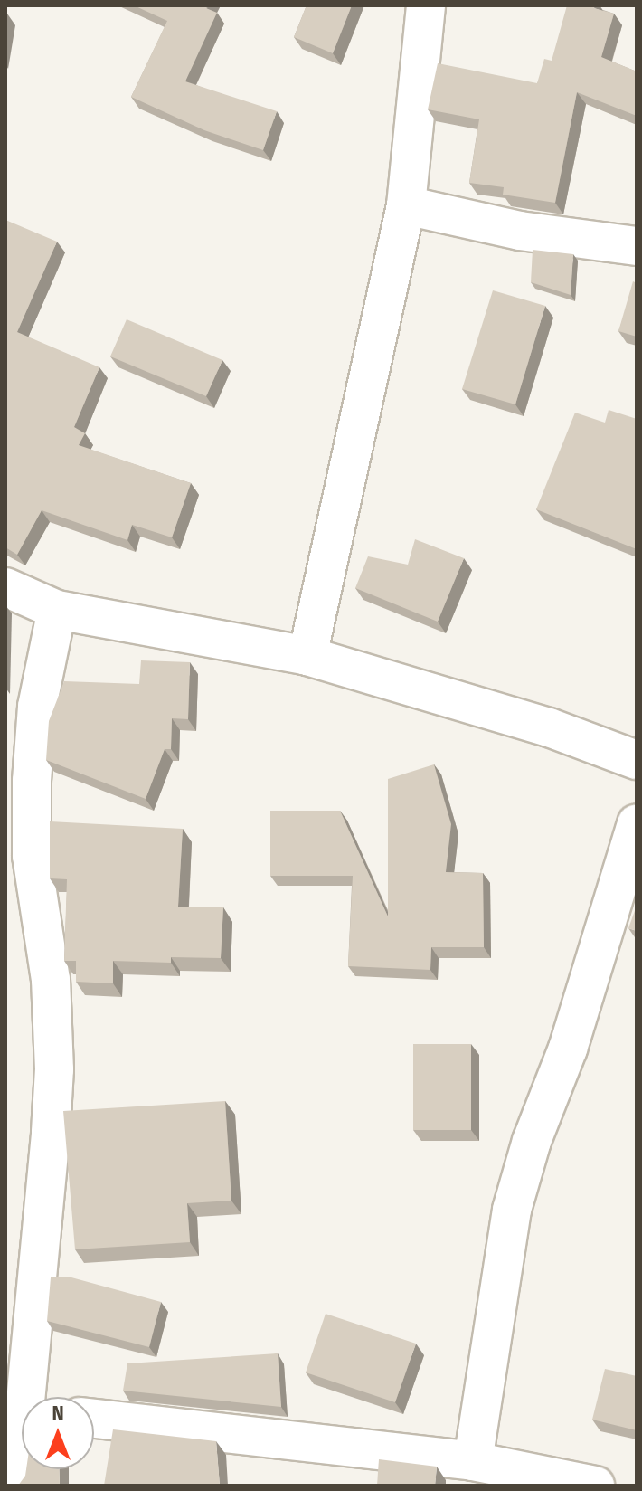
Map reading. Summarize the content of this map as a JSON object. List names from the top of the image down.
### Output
{
  "north": "top"
}
